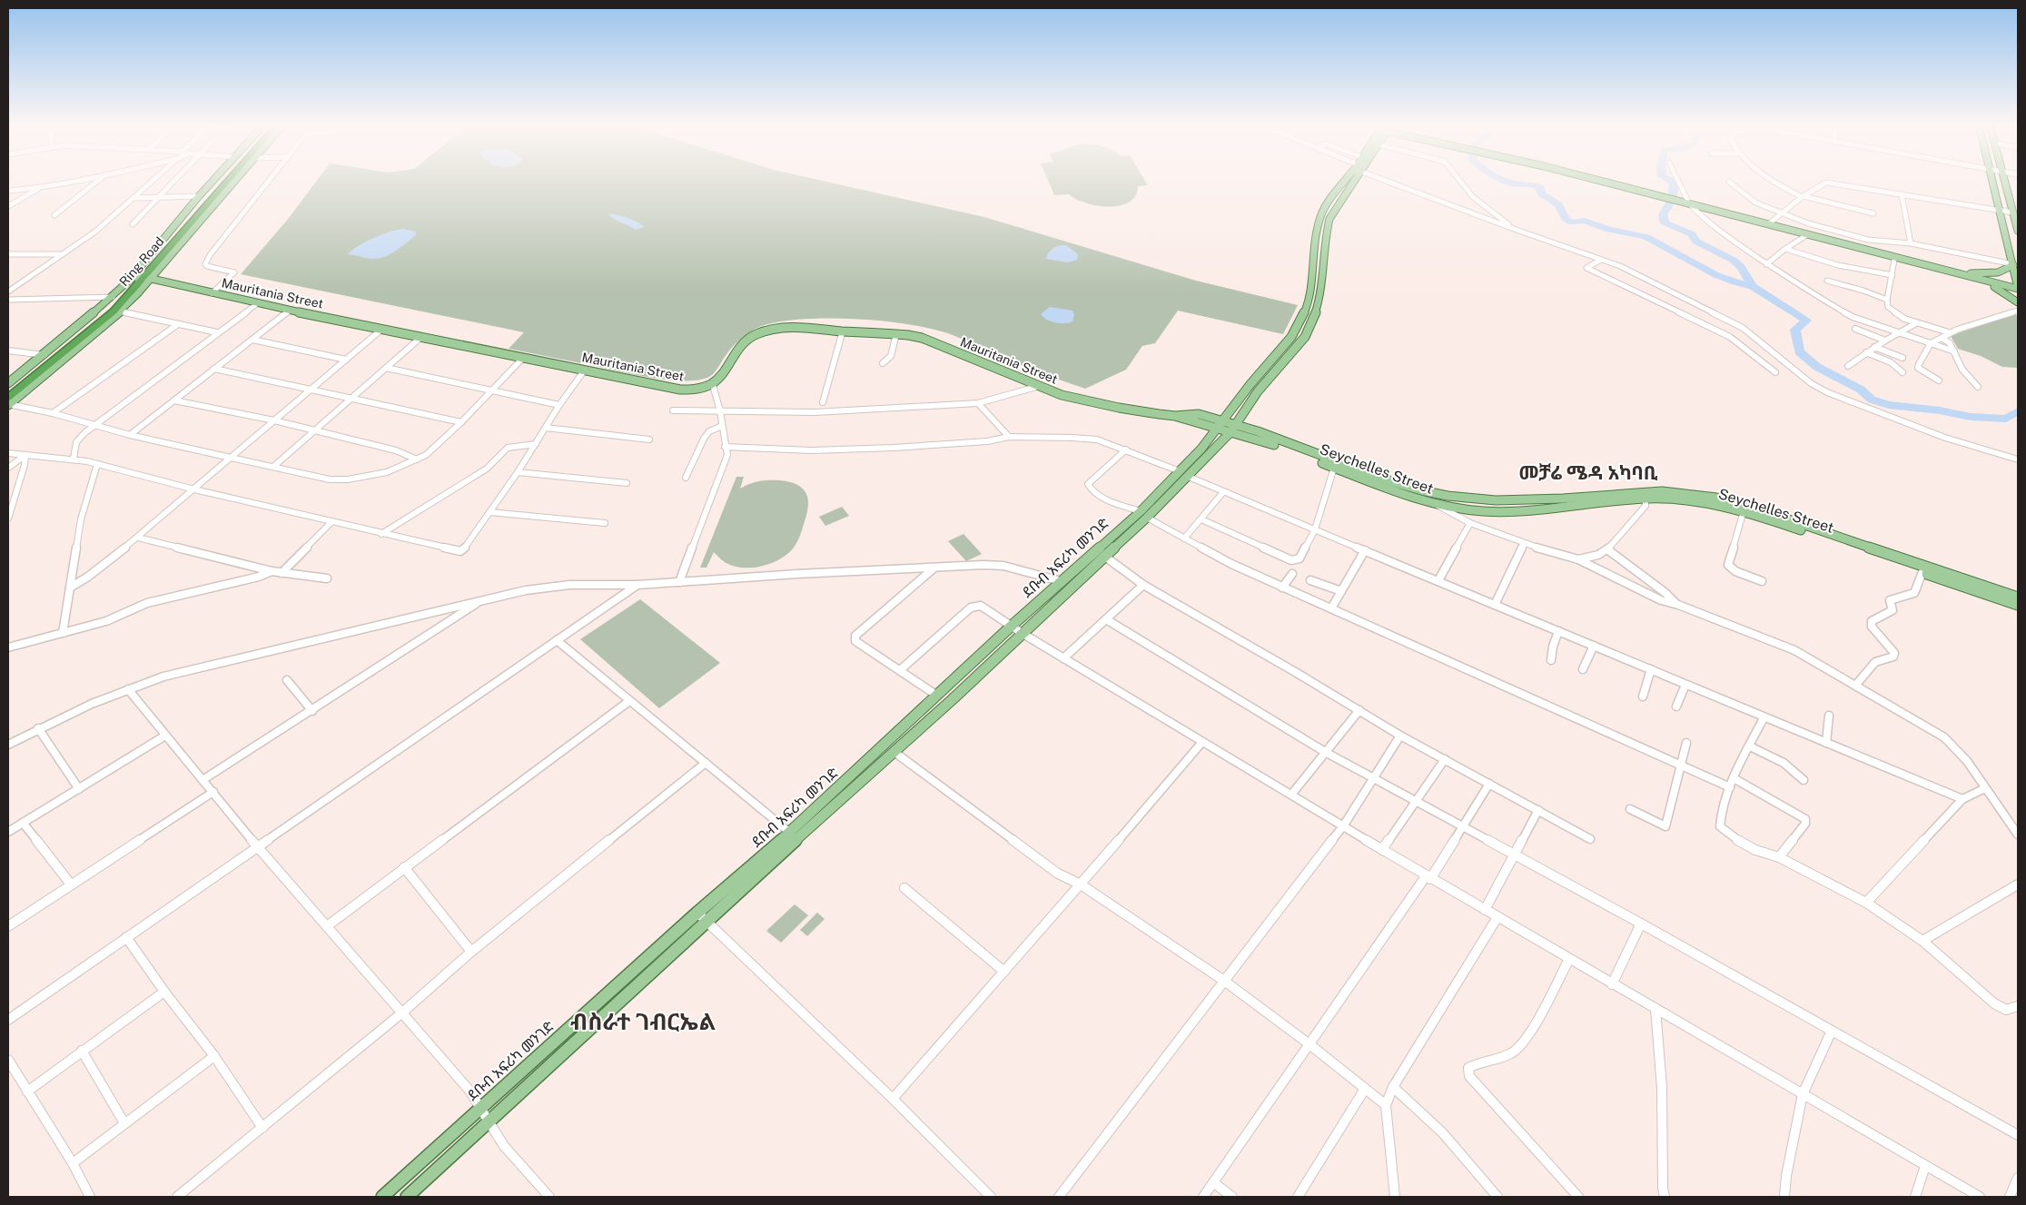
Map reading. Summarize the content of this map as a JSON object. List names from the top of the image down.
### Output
{
  "streets": {
    "highway": ["Ring Road"],
    "main road": ["Mauritania Street", "Seychelles Street", "ደቡብ አፍሪካ መንገድ"]
  },
  "crossings": [
    ["Ring Road", "Mauritania Street"],
    ["Mauritania Street", "Seychelles Street"],
    ["Mauritania Street", "ደቡብ አፍሪካ መንገድ"],
    ["Seychelles Street", "ደቡብ አፍሪካ መንገድ"]
  ],
  "districts": ["መቻሬ ሜዳ አካባቢ", "ብስራተ ገብርኤል"]
}
